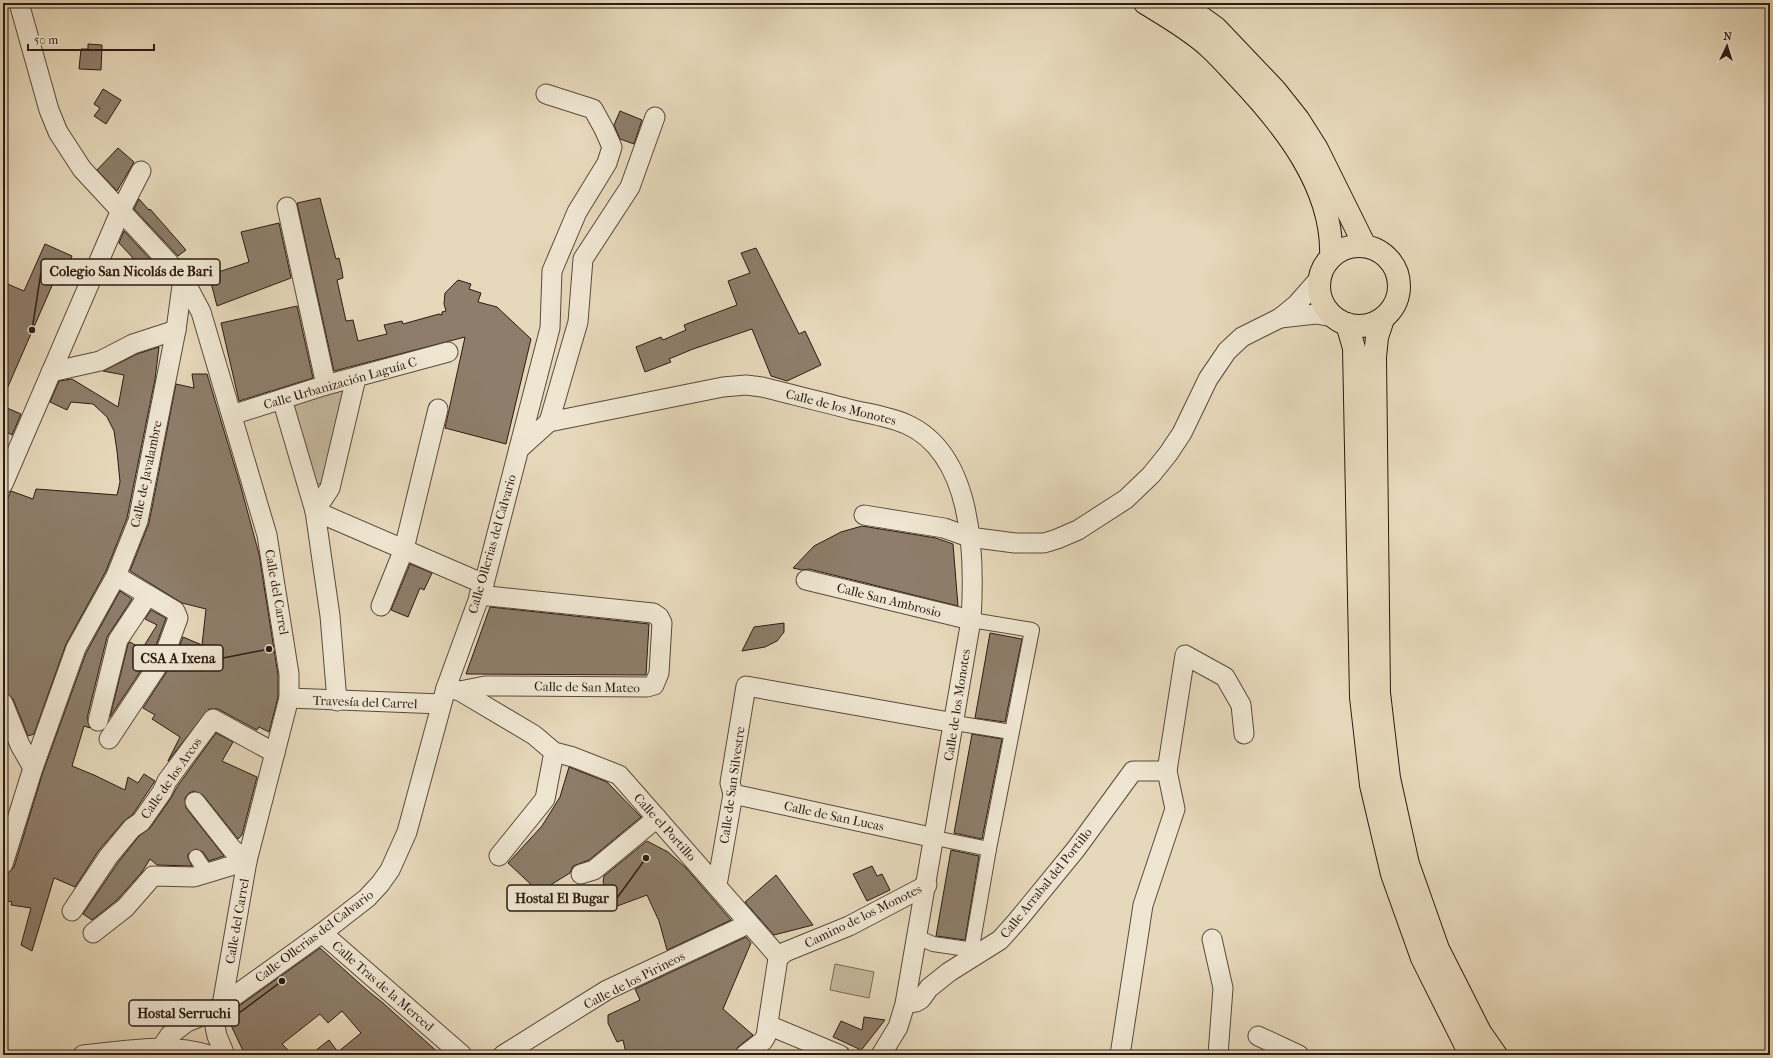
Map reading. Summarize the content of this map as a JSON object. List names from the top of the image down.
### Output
{
  "streets": {
    "street": [
      "Calle Urbanización Laguía C",
      "Calle de los Monotes",
      "Calle de Javalambre",
      "Calle Ollerias del Calvario",
      "Calle del Carrel",
      "Calle San Ambrosio",
      "Calle de San Mateo",
      "Travesía del Carrel",
      "Calle de los Arcos",
      "Calle de San Silvestre",
      "Calle de San Lucas",
      "Calle el Portillo",
      "Calle Arrabal del Portillo",
      "Camino de los Monotes",
      "Calle de los Pirineos",
      "Calle Tras de la Merced"
    ]
  },
  "crossings": [
    ["Calle Urbanización Laguía C", "Calle del Carrel"],
    ["Calle de los Monotes", "Calle Ollerias del Calvario"],
    ["Calle de los Monotes", "Calle San Ambrosio"],
    ["Calle de los Monotes", "Calle de San Silvestre"],
    ["Calle de los Monotes", "Calle de San Lucas"],
    ["Calle de los Monotes", "Camino de los Monotes"],
    ["Calle de Javalambre", "Calle del Carrel"],
    ["Calle Ollerias del Calvario", "Calle del Carrel"],
    ["Calle Ollerias del Calvario", "Calle de San Mateo"],
    ["Calle Ollerias del Calvario", "Travesía del Carrel"],
    ["Calle Ollerias del Calvario", "Calle el Portillo"],
    ["Calle Ollerias del Calvario", "Calle Tras de la Merced"],
    ["Calle del Carrel", "Travesía del Carrel"],
    ["Calle del Carrel", "Calle de los Arcos"],
    ["Calle de San Mateo", "Travesía del Carrel"],
    ["Calle de San Mateo", "Calle el Portillo"],
    ["Travesía del Carrel", "Calle el Portillo"],
    ["Calle de San Silvestre", "Calle de San Lucas"],
    ["Calle de San Silvestre", "Calle el Portillo"],
    ["Calle el Portillo", "Camino de los Monotes"],
    ["Calle el Portillo", "Calle de los Pirineos"],
    ["Calle Arrabal del Portillo", "Camino de los Monotes"]
  ],
  "places": [
    "Colegio San Nicolás de Bari",
    "CSA A Ixena",
    "Hostal El Bugar",
    "Hostal Serruchi"
  ],
  "scale_bar": "50 m",
  "north": "top"
}
